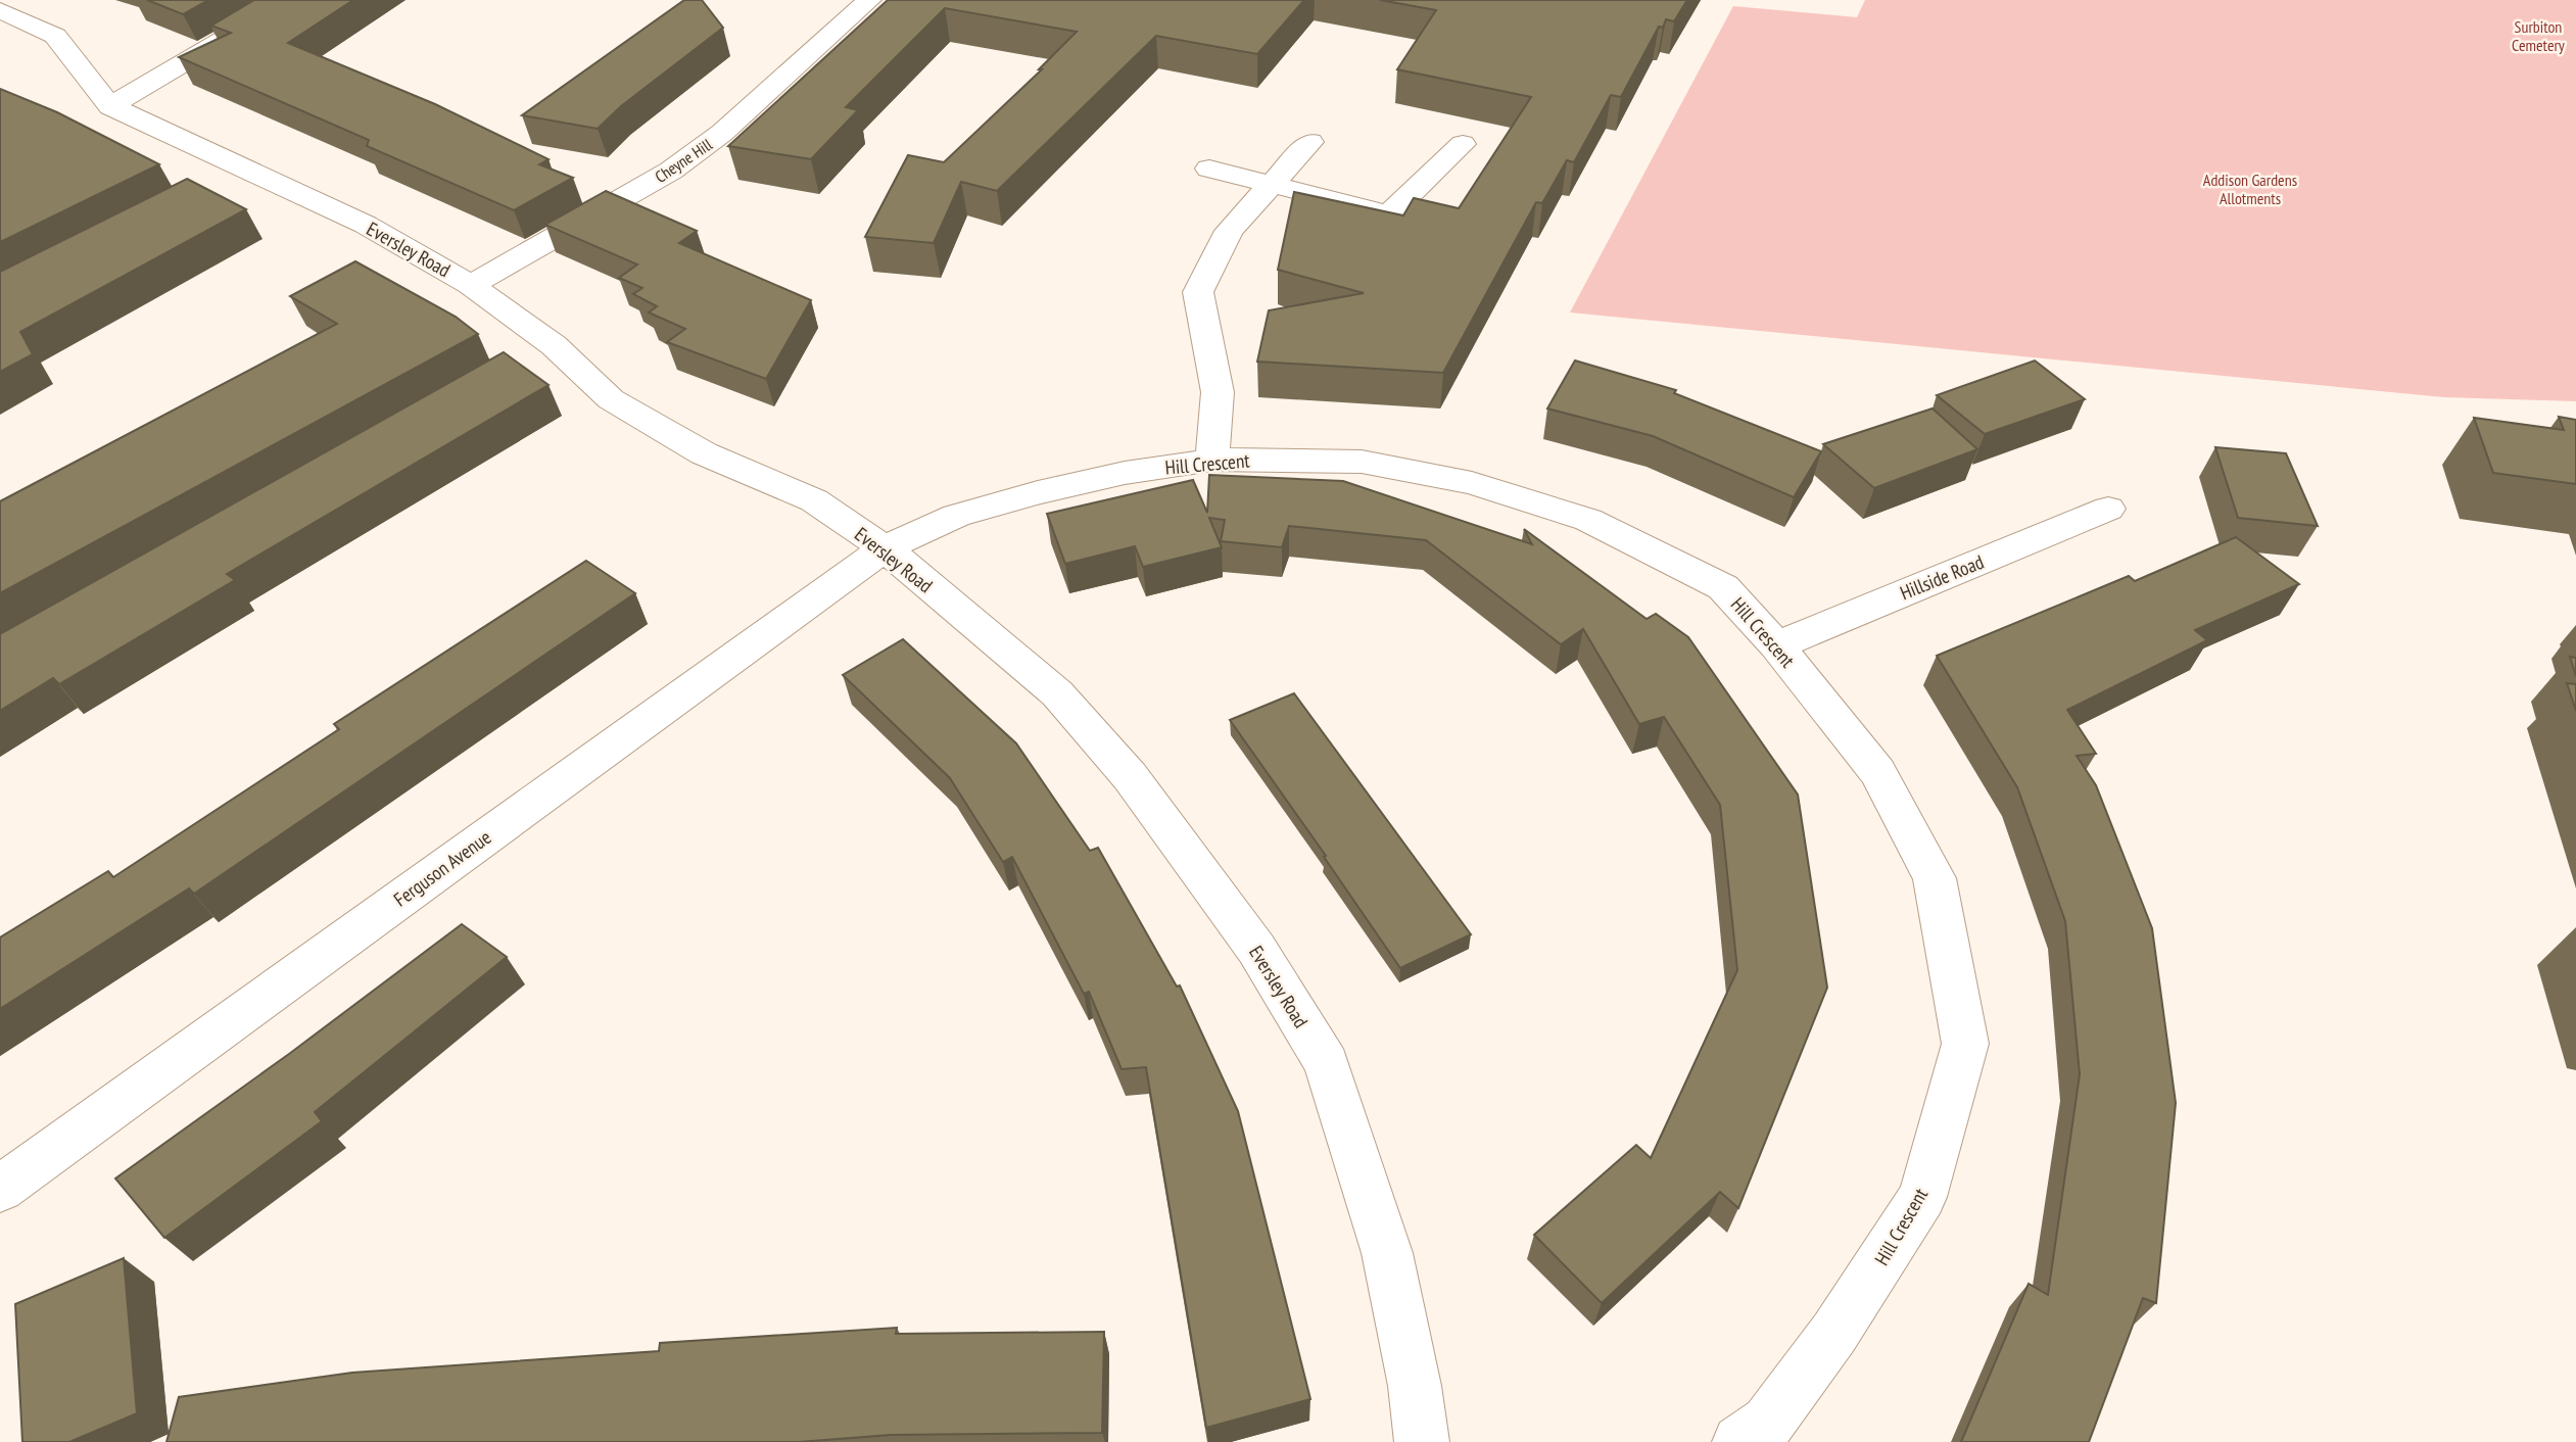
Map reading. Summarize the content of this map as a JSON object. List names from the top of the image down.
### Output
{
  "streets": {
    "street": [
      "Cheyne Hill",
      "Eversley Road",
      "Hill Crescent",
      "Hillside Road",
      "Ferguson Avenue"
    ]
  },
  "crossings": [
    ["Cheyne Hill", "Eversley Road"],
    ["Eversley Road", "Hill Crescent"],
    ["Eversley Road", "Ferguson Avenue"],
    ["Hill Crescent", "Hillside Road"],
    ["Hill Crescent", "Ferguson Avenue"]
  ],
  "parks": ["Surbiton Cemetery", "Addison Gardens Allotments"]
}
